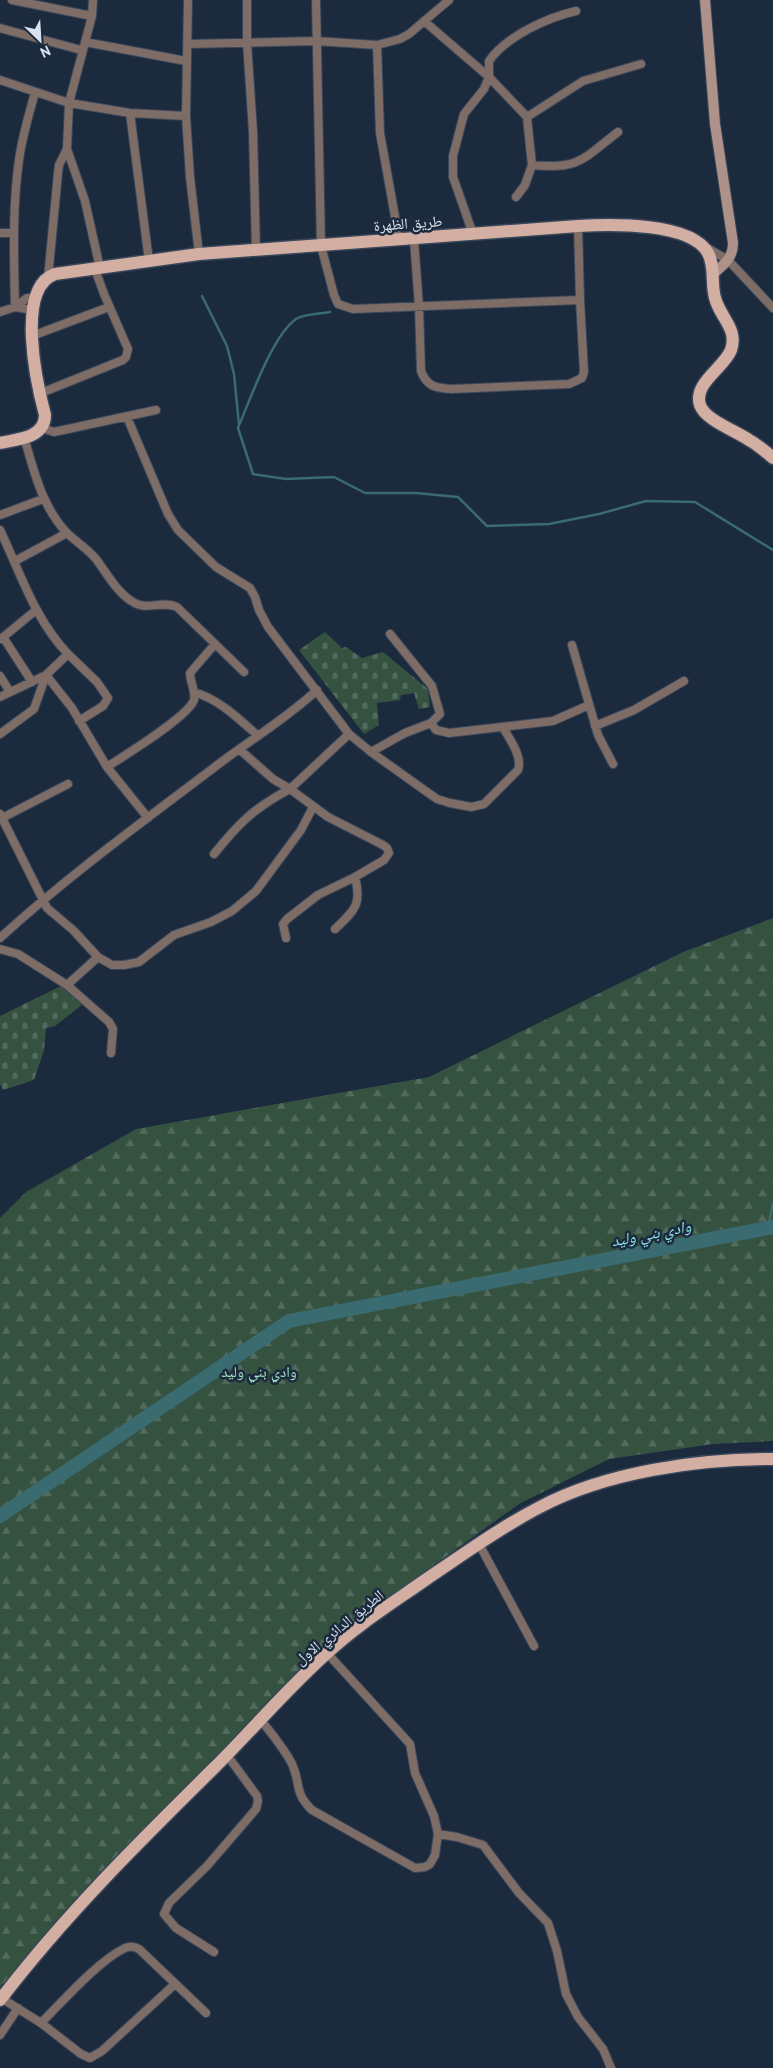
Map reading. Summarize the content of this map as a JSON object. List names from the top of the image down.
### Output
{
  "streets": {
    "main road": ["طريق الظهرة", "الطريق الدائري الاول"]
  },
  "water": ["وادي بني وليد"],
  "parks": ["وادي بني وليد"],
  "north": "bottom right"
}
